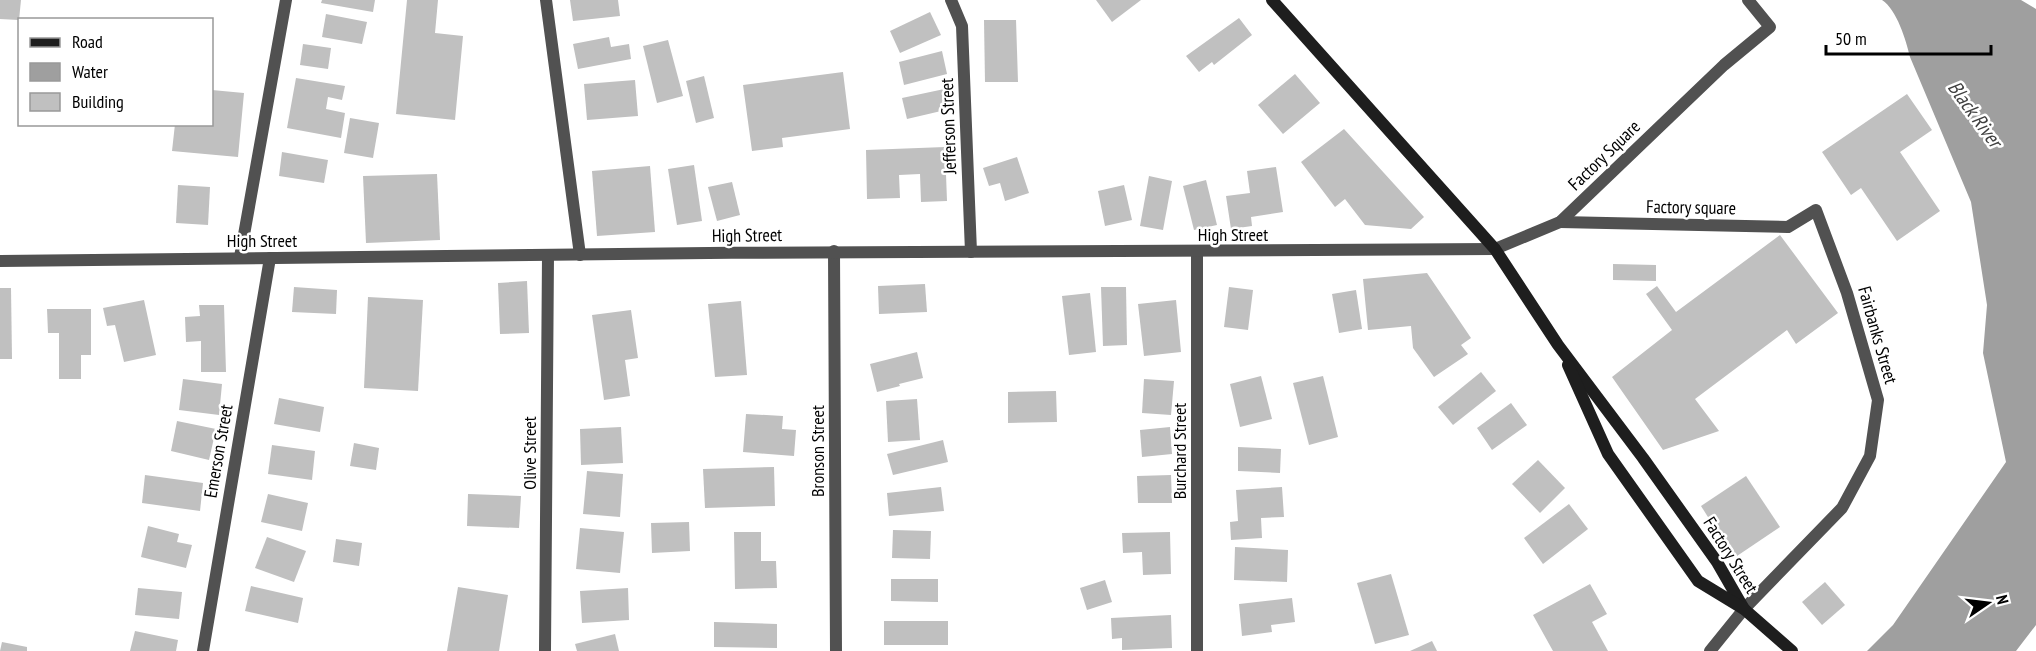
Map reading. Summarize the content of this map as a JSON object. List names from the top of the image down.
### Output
{
  "streets": {
    "main road": ["Factory Street"],
    "street": [
      "Jefferson Street",
      "Factory Square",
      "Factory square",
      "High Street",
      "Fairbanks Street",
      "Emerson Street",
      "Bronson Street",
      "Burchard Street",
      "Olive Street"
    ]
  },
  "crossings": [
    ["Jefferson Street", "High Street"],
    ["Factory Square", "Factory square"],
    ["Factory Square", "High Street"],
    ["Factory Square", "Factory Street"],
    ["Factory square", "Fairbanks Street"],
    ["High Street", "Emerson Street"],
    ["High Street", "Bronson Street"],
    ["High Street", "Burchard Street"],
    ["High Street", "Olive Street"],
    ["High Street", "Factory Street"],
    ["Fairbanks Street", "Factory Street"]
  ],
  "water": ["Black River"],
  "legend": ["Road", "Water", "Building"],
  "scale_bar": "50 m",
  "north": "right"
}
